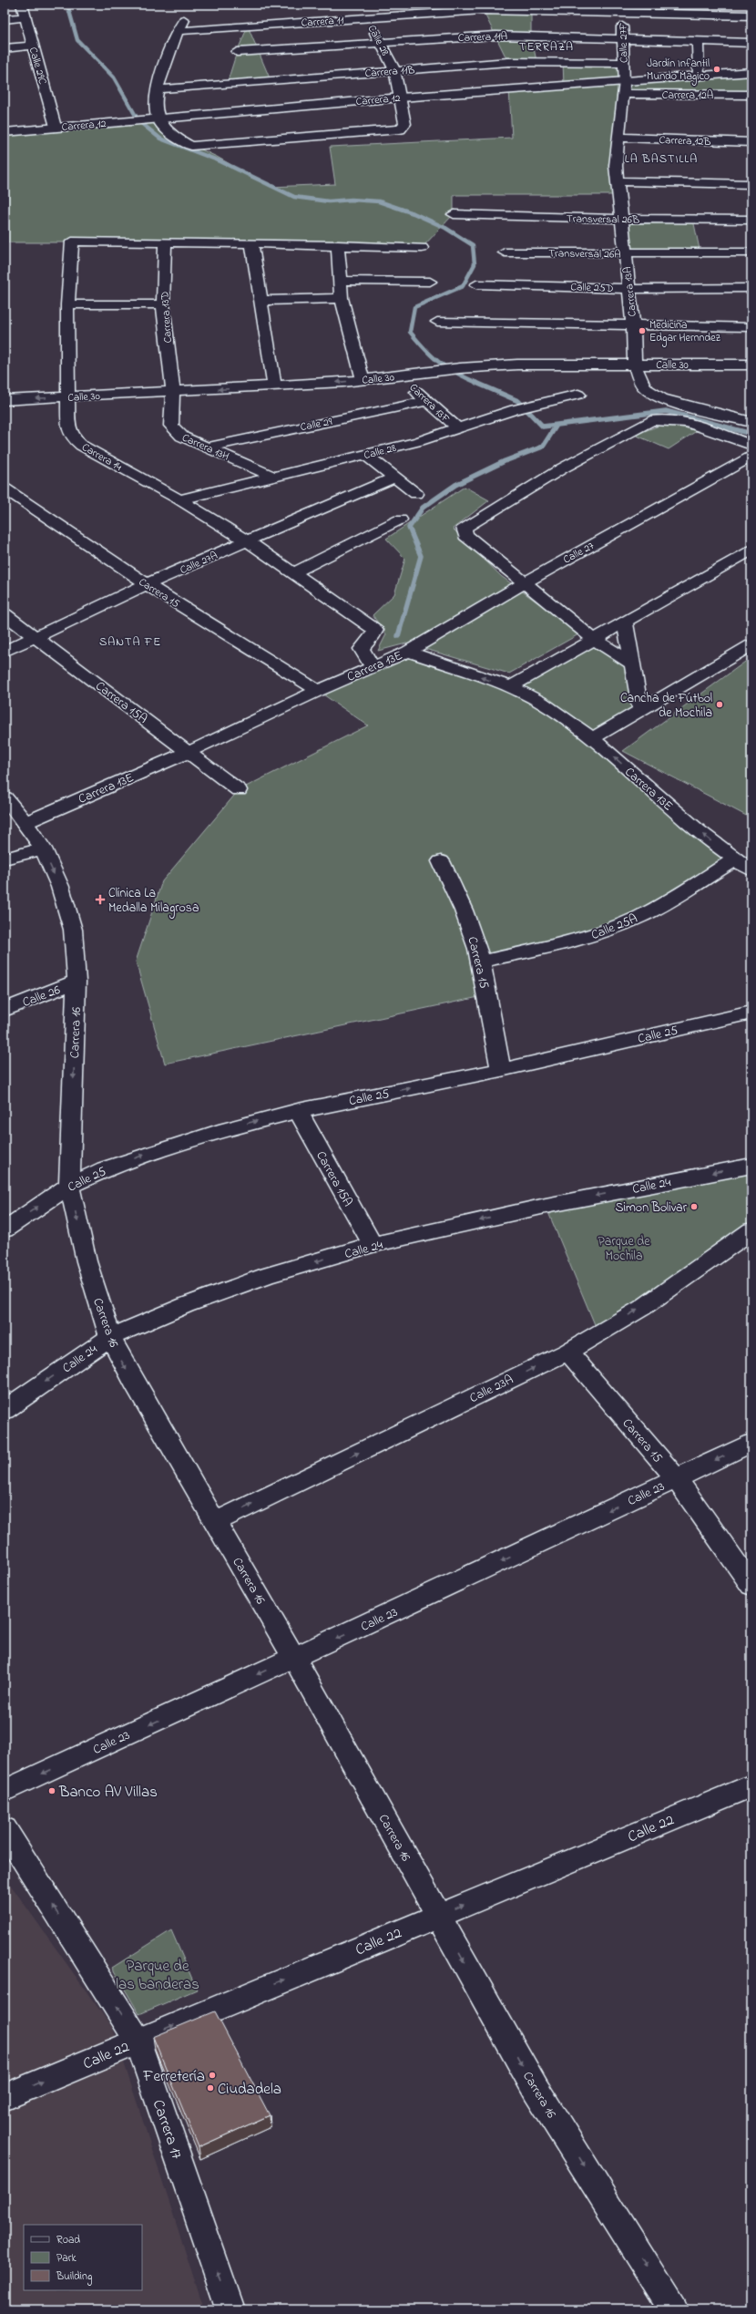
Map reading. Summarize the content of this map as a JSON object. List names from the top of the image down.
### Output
{
  "streets": {
    "street": [
      "Carrera 11",
      "Carrera 11A",
      "Calle 28",
      "Calle 27F",
      "Calle 29C",
      "Carrera 11B",
      "Carrera 12A",
      "Carrera 12",
      "Carrera 12B",
      "Transversal 26B",
      "Transversal 26A",
      "Calle 25D",
      "Carrera 13A",
      "Carrera 13D",
      "Calle 30",
      "Carrera 13F",
      "Calle 29",
      "Carrera 13H",
      "Carrera 14",
      "Calle 27",
      "Calle 27A",
      "Carrera 15",
      "Carrera 13E",
      "Carrera 15A",
      "Calle 25A",
      "Calle 26",
      "Carrera 16",
      "Calle 25",
      "Calle 24",
      "Calle 23A",
      "Calle 23",
      "Calle 22",
      "Carrera 17"
    ]
  },
  "crossings": [
    ["Carrera 11", "Calle 28"],
    ["Carrera 11", "Calle 27F"],
    ["Carrera 11A", "Calle 28"],
    ["Carrera 11A", "Calle 27F"],
    ["Calle 28", "Carrera 11B"],
    ["Calle 28", "Carrera 12"],
    ["Calle 28", "Carrera 13F"],
    ["Calle 28", "Carrera 13H"],
    ["Calle 28", "Carrera 14"],
    ["Calle 27F", "Carrera 11B"],
    ["Calle 27F", "Carrera 12"],
    ["Calle 27F", "Carrera 13A"],
    ["Calle 29C", "Carrera 12"],
    ["Carrera 12A", "Carrera 13A"],
    ["Carrera 12", "Carrera 13A"],
    ["Carrera 12B", "Carrera 13A"],
    ["Transversal 26B", "Carrera 13A"],
    ["Transversal 26A", "Carrera 13A"],
    ["Calle 25D", "Carrera 13A"],
    ["Carrera 13A", "Calle 30"],
    ["Carrera 13D", "Calle 30"],
    ["Carrera 13D", "Carrera 13H"],
    ["Carrera 13D", "Carrera 14"],
    ["Calle 30", "Carrera 13F"],
    ["Calle 30", "Carrera 13H"],
    ["Calle 30", "Carrera 14"],
    ["Carrera 13F", "Calle 29"],
    ["Calle 29", "Carrera 13H"],
    ["Carrera 14", "Calle 27A"],
    ["Carrera 14", "Carrera 13E"],
    ["Calle 27", "Carrera 13E"],
    ["Calle 27A", "Carrera 15"],
    ["Calle 27A", "Carrera 15A"],
    ["Carrera 15", "Carrera 13E"],
    ["Carrera 15", "Calle 25A"],
    ["Carrera 15", "Calle 25"],
    ["Carrera 15", "Calle 23A"],
    ["Carrera 15", "Calle 23"],
    ["Carrera 13E", "Carrera 15A"],
    ["Carrera 13E", "Calle 25A"],
    ["Carrera 13E", "Carrera 16"],
    ["Carrera 15A", "Calle 25"],
    ["Carrera 15A", "Calle 24"],
    ["Calle 26", "Carrera 16"],
    ["Carrera 16", "Calle 25"],
    ["Carrera 16", "Calle 24"],
    ["Carrera 16", "Calle 23A"],
    ["Carrera 16", "Calle 23"],
    ["Carrera 16", "Calle 22"],
    ["Calle 22", "Carrera 17"]
  ],
  "one_way": [
    "Carrera 16",
    "Calle 25",
    "Calle 24",
    "Calle 23A",
    "Calle 23",
    "Calle 22",
    "Carrera 17"
  ],
  "districts": ["TERRAZA", "LA BASTILLA", "SANTA FE"],
  "parks": ["Parque de Mochila", "Parque de las banderas"],
  "places": {
    "other": [
      "Jardín Infantil Mundo Magico",
      "Medicina Edgar Hernndez",
      "Cancha de Fútbol de Mochila",
      "Simon Bolivar",
      "Banco AV Villas",
      "Ferretería",
      "Ciudadela"
    ],
    "health": ["Clínica La Medalla Milagrosa"]
  },
  "legend": ["Road", "Park", "Building"]
}
